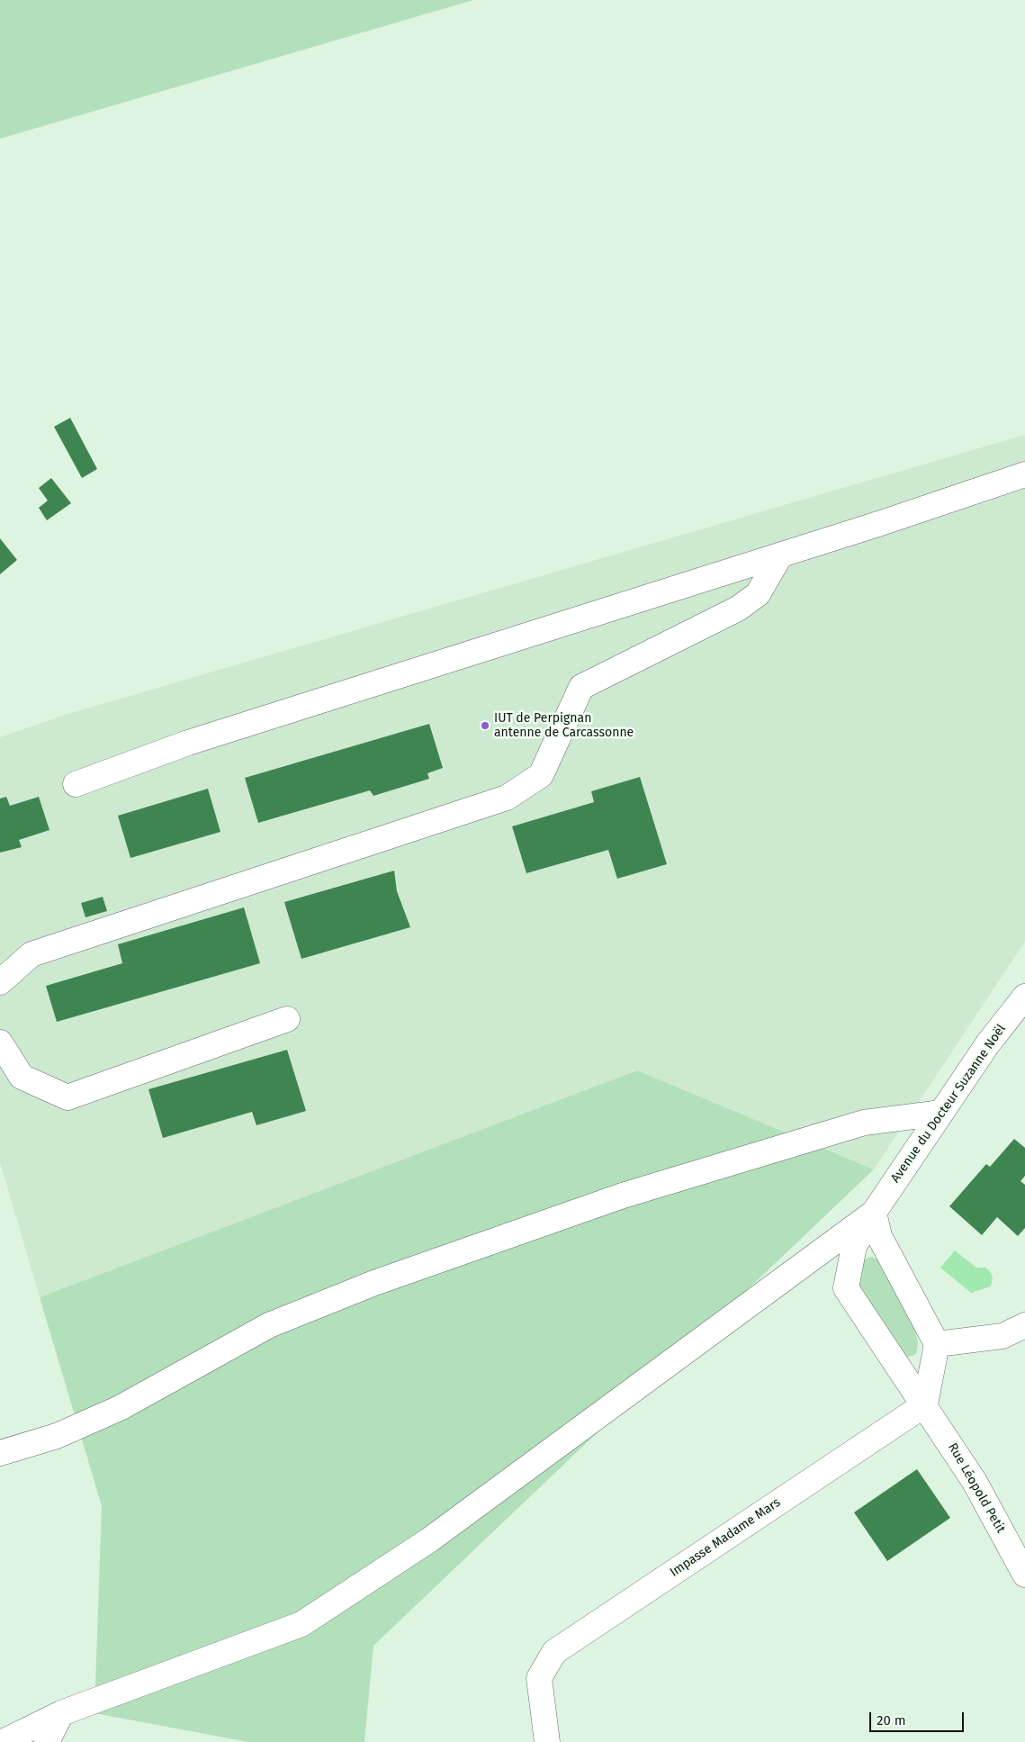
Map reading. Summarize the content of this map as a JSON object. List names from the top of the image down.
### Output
{
  "streets": {
    "street": ["Avenue du Docteur Suzanne Noël", "Rue Léopold Petit", "Impasse Madame Mars"]
  },
  "crossings": [
    ["Avenue du Docteur Suzanne Noël", "Rue Léopold Petit"],
    ["Avenue du Docteur Suzanne Noël", "Impasse Madame Mars"],
    ["Rue Léopold Petit", "Impasse Madame Mars"]
  ],
  "places": ["IUT de Perpignan antenne de Carcassonne"],
  "scale_bar": "20 m"
}
